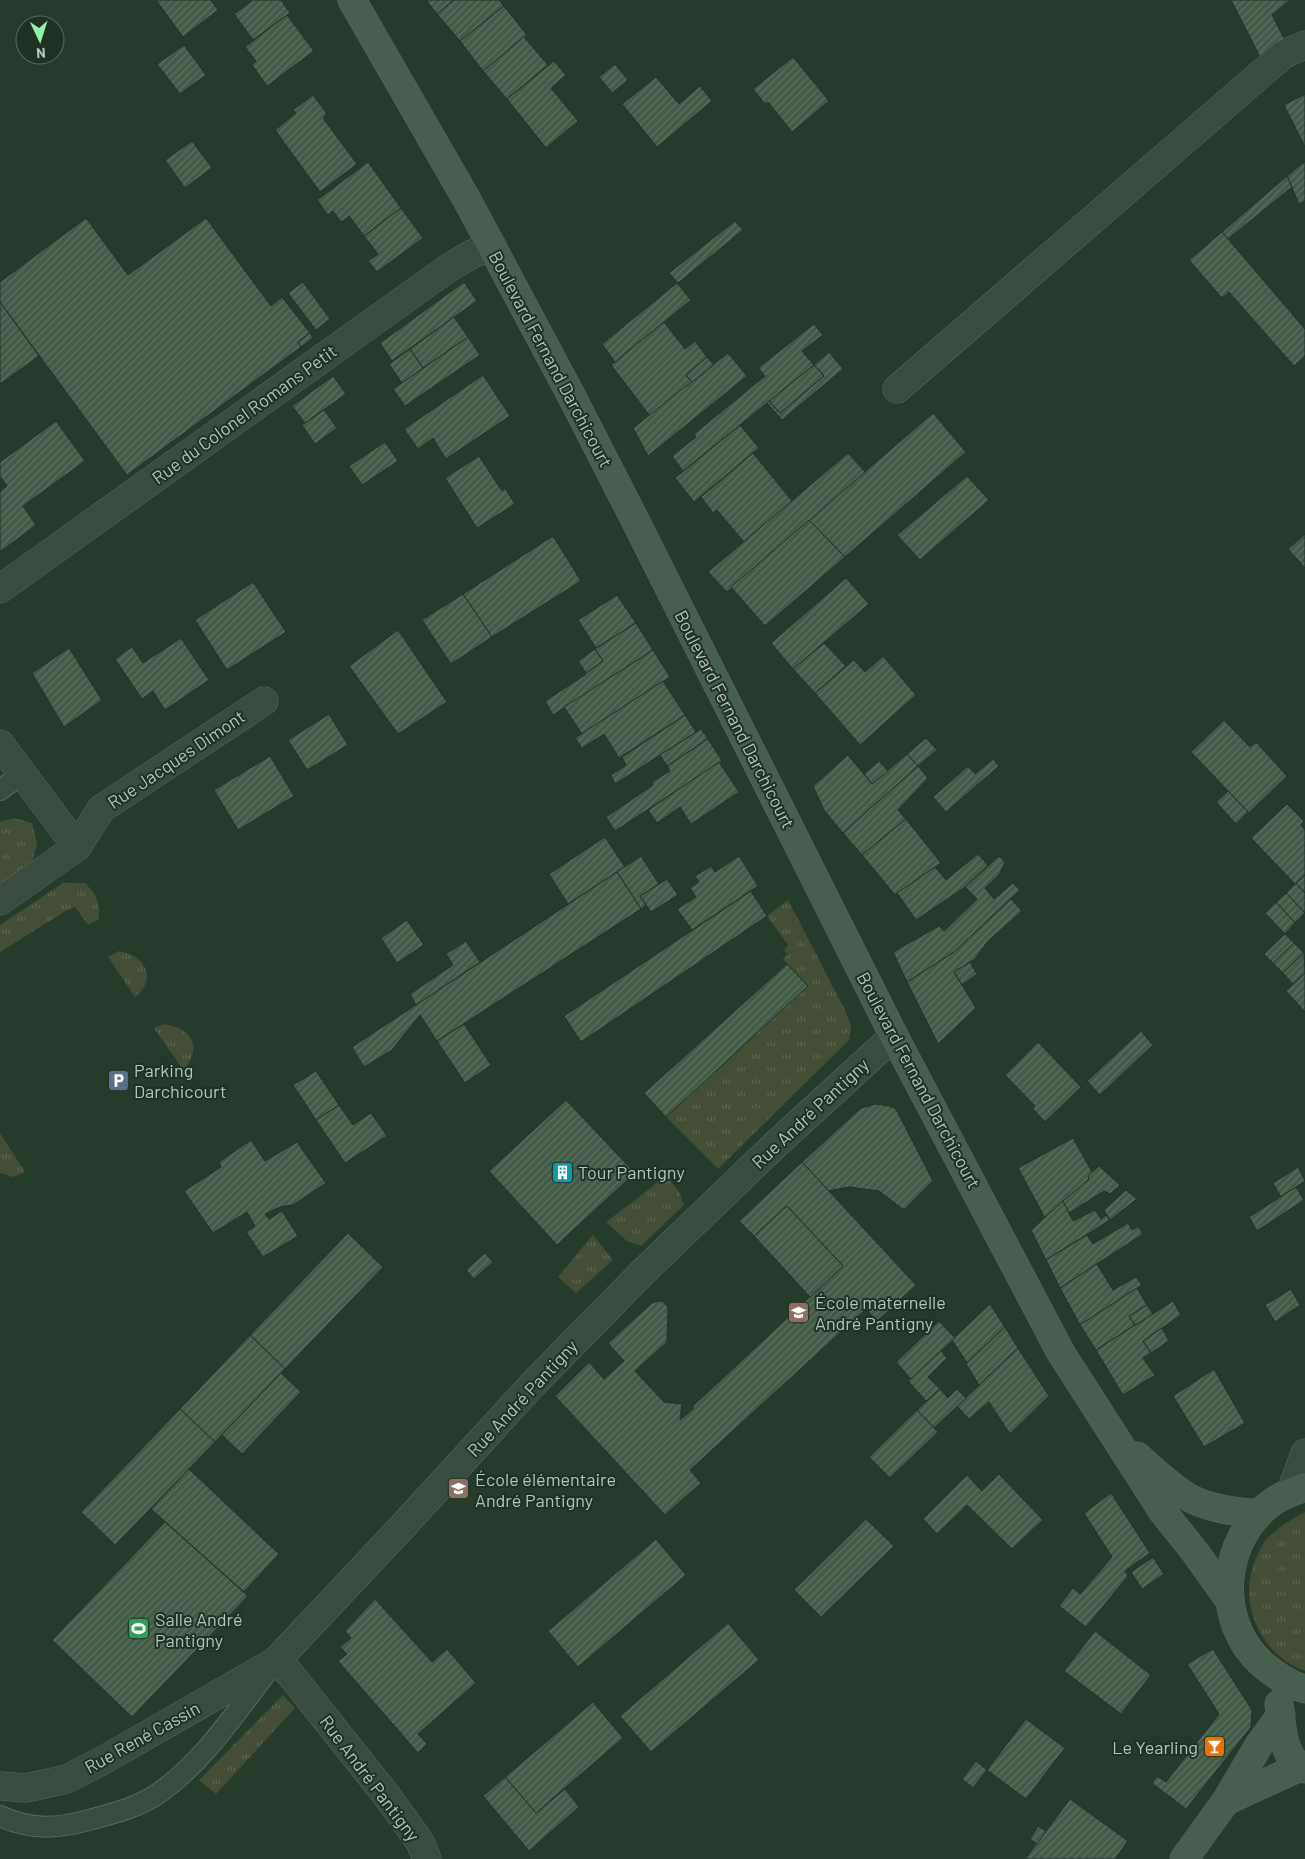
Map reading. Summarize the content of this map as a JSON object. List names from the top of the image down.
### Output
{
  "streets": {
    "main road": ["Boulevard Fernand Darchicourt"],
    "street": [
      "Rue du Colonel Romans Petit",
      "Rue Jacques Dimont",
      "Rue André Pantigny",
      "Rue René Cassin"
    ]
  },
  "crossings": [
    ["Boulevard Fernand Darchicourt", "Rue du Colonel Romans Petit"],
    ["Boulevard Fernand Darchicourt", "Rue André Pantigny"],
    ["Rue André Pantigny", "Rue René Cassin"]
  ],
  "places": {
    "parking": ["Parking Darchicourt"],
    "building": ["Tour Pantigny"],
    "school or university": ["École maternelle André Pantigny", "École élémentaire André Pantigny"],
    "sports": ["Salle André Pantigny"],
    "bar": ["Le Yearling"]
  },
  "north": "bottom"
}
